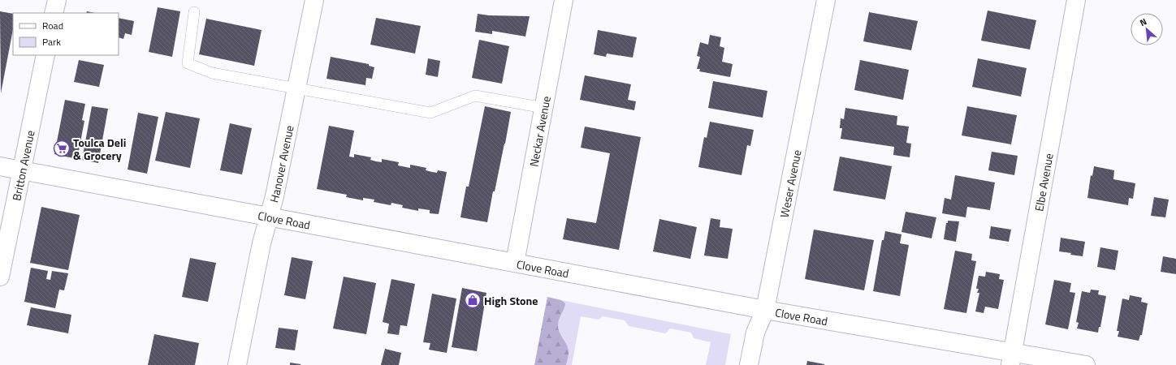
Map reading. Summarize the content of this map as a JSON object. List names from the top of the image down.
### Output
{
  "streets": {
    "street": [
      "Neckar Avenue",
      "Hanover Avenue",
      "Britton Avenue",
      "Elbe Avenue",
      "Weser Avenue",
      "Clove Road"
    ]
  },
  "crossings": [
    ["Neckar Avenue", "Clove Road"],
    ["Hanover Avenue", "Clove Road"],
    ["Britton Avenue", "Clove Road"],
    ["Elbe Avenue", "Clove Road"],
    ["Weser Avenue", "Clove Road"]
  ],
  "places": {
    "supermarket": ["Toulca Deli & Grocery"],
    "shop": ["High Stone"]
  },
  "legend": ["Road", "Park"],
  "north": "top left"
}
